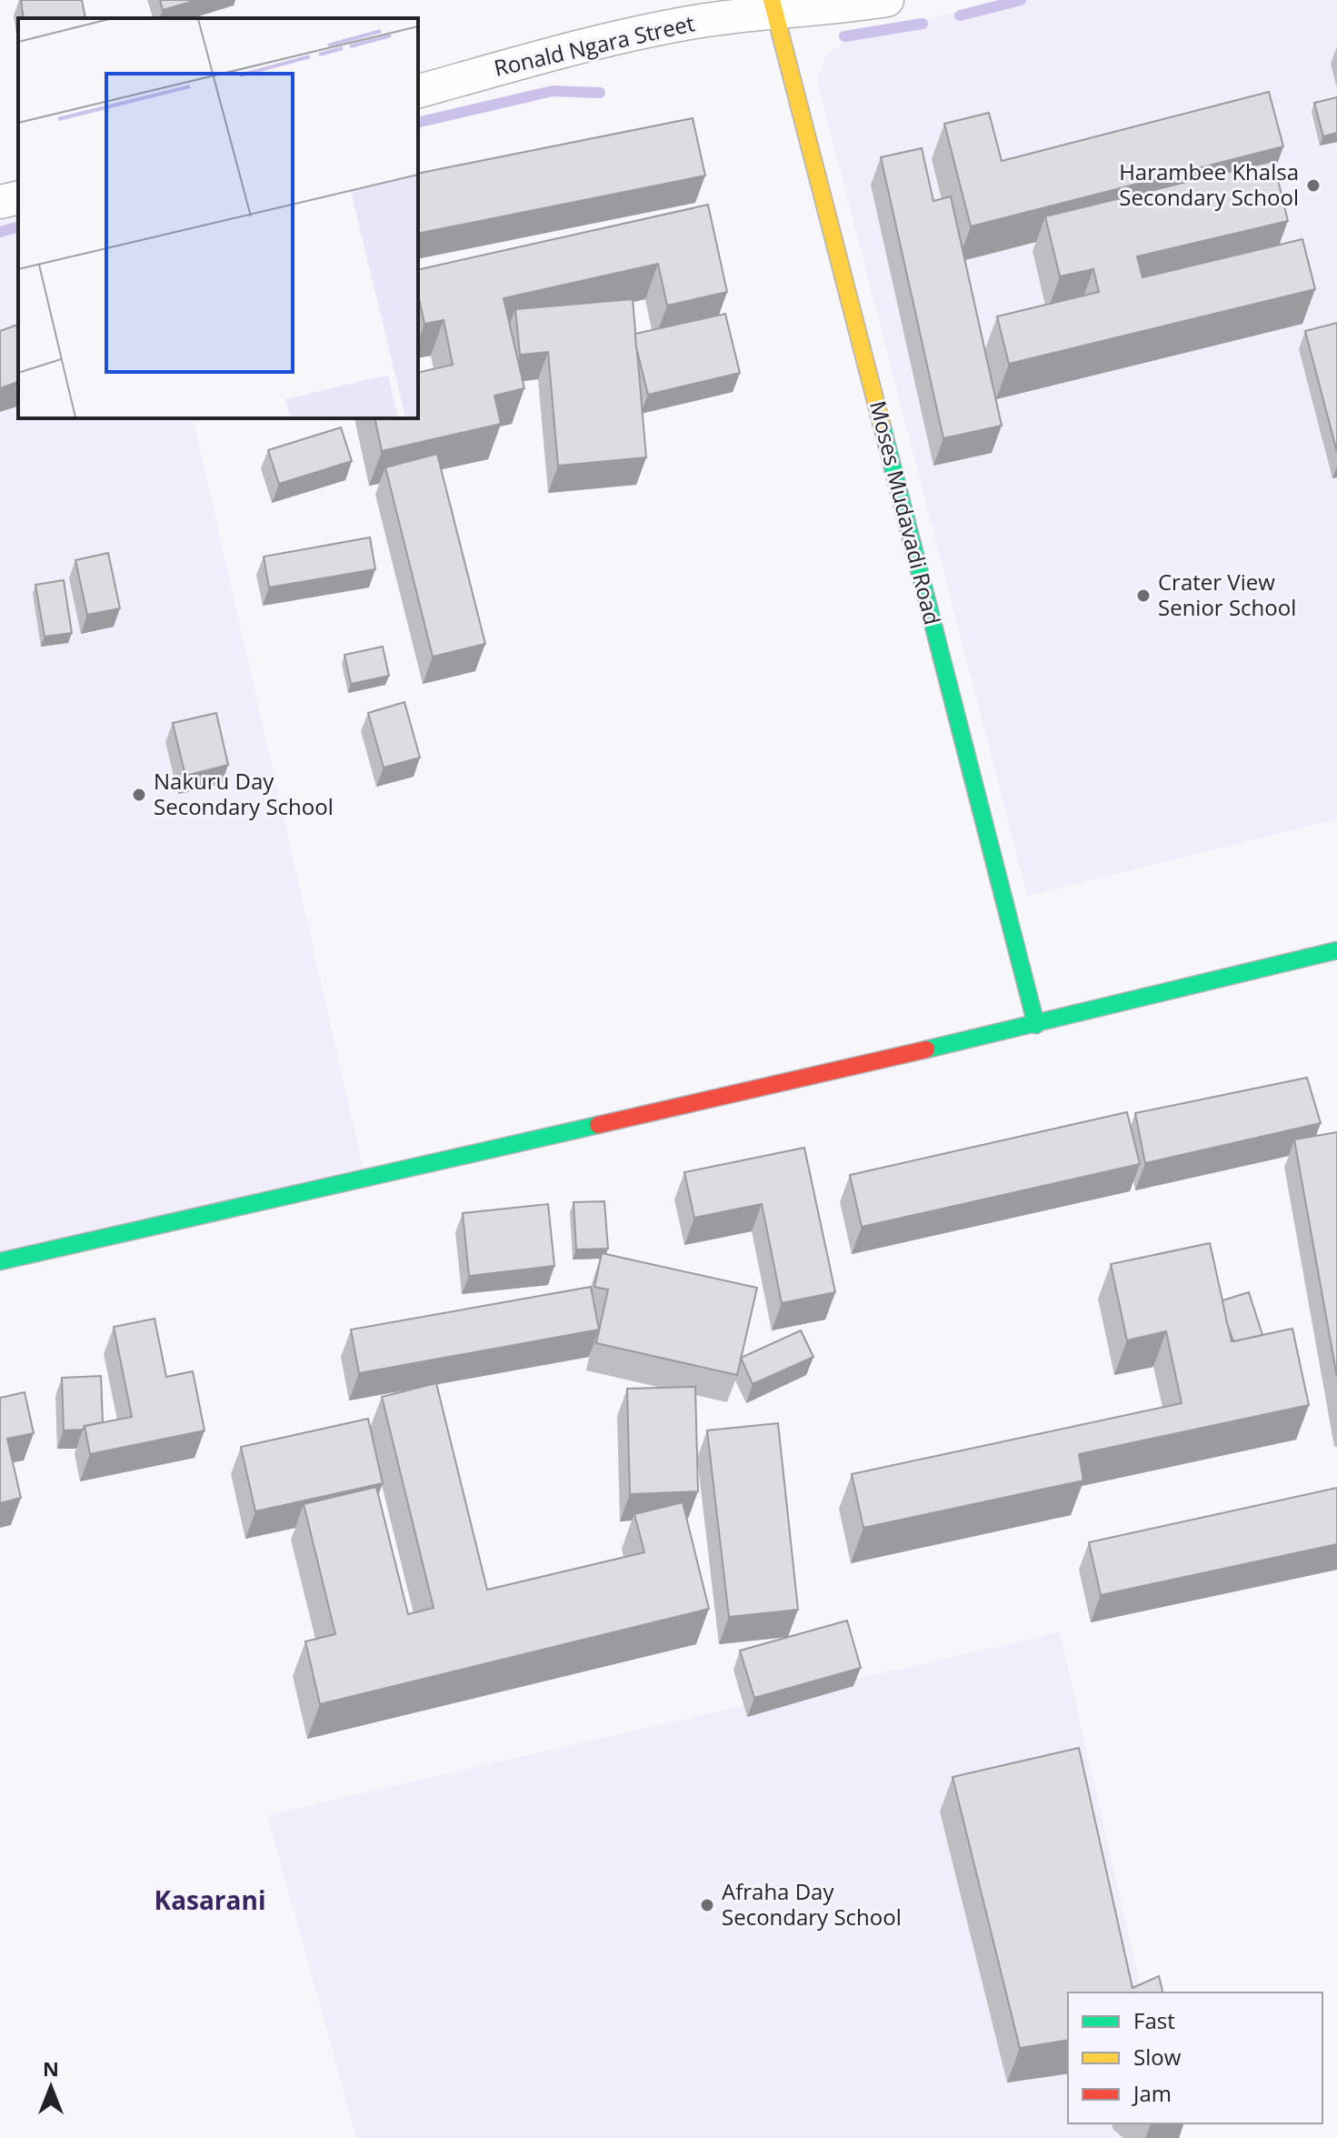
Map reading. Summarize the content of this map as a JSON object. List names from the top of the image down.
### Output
{
  "streets": {
    "street": ["Ronald Ngara Street", "Moses Mudavadi Road"]
  },
  "crossings": [
    ["Ronald Ngara Street", "Moses Mudavadi Road"]
  ],
  "districts": ["Kasarani"],
  "places": [
    "Harambee Khalsa Secondary School",
    "Crater View Senior School",
    "Nakuru Day Secondary School",
    "Afraha Day Secondary School"
  ],
  "legend": ["Fast", "Slow", "Jam"],
  "north": "top"
}
